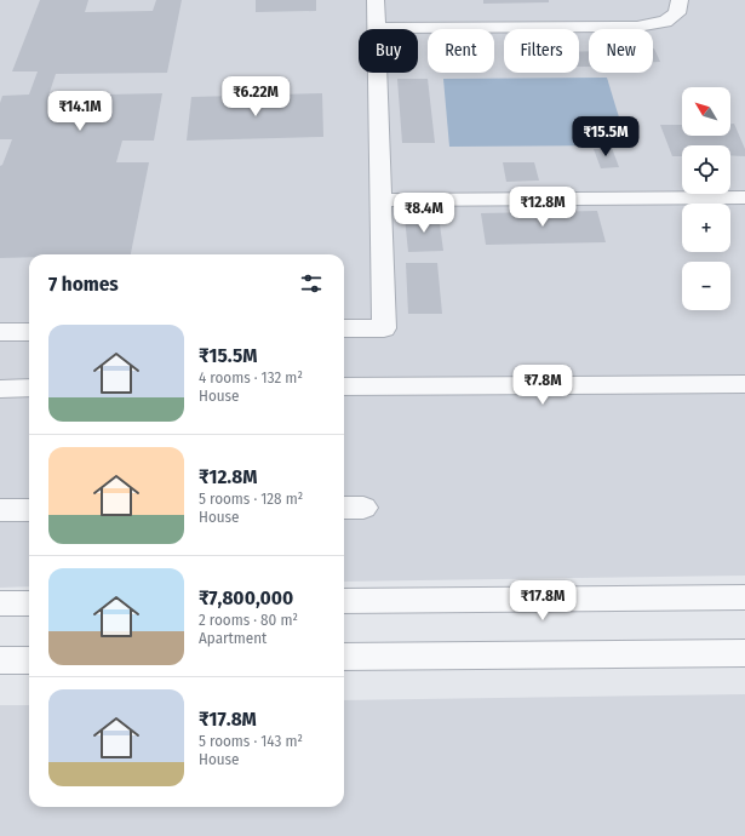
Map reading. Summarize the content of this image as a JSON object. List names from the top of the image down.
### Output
{
  "north": "top left",
  "page": {
    "chip": [
      "Buy",
      "Rent",
      "Filters",
      "New"
    ],
    "price": [
      "₹6.22M",
      "₹14.1M",
      "₹15.5M",
      "₹12.8M",
      "₹8.4M",
      "₹7.8M",
      "₹17.8M"
    ],
    "map_buttons": ["+", "−"],
    "heading": "7 homes",
    "list": [
      {
        "name": "₹15.5M",
        "note": "4 rooms · 132 m² · House"
      },
      {
        "name": "₹12.8M",
        "note": "5 rooms · 128 m² · House"
      },
      {
        "name": "₹7,800,000",
        "note": "2 rooms · 80 m² · Apartment"
      },
      {
        "name": "₹17.8M",
        "note": "5 rooms · 143 m² · House"
      }
    ]
  }
}
